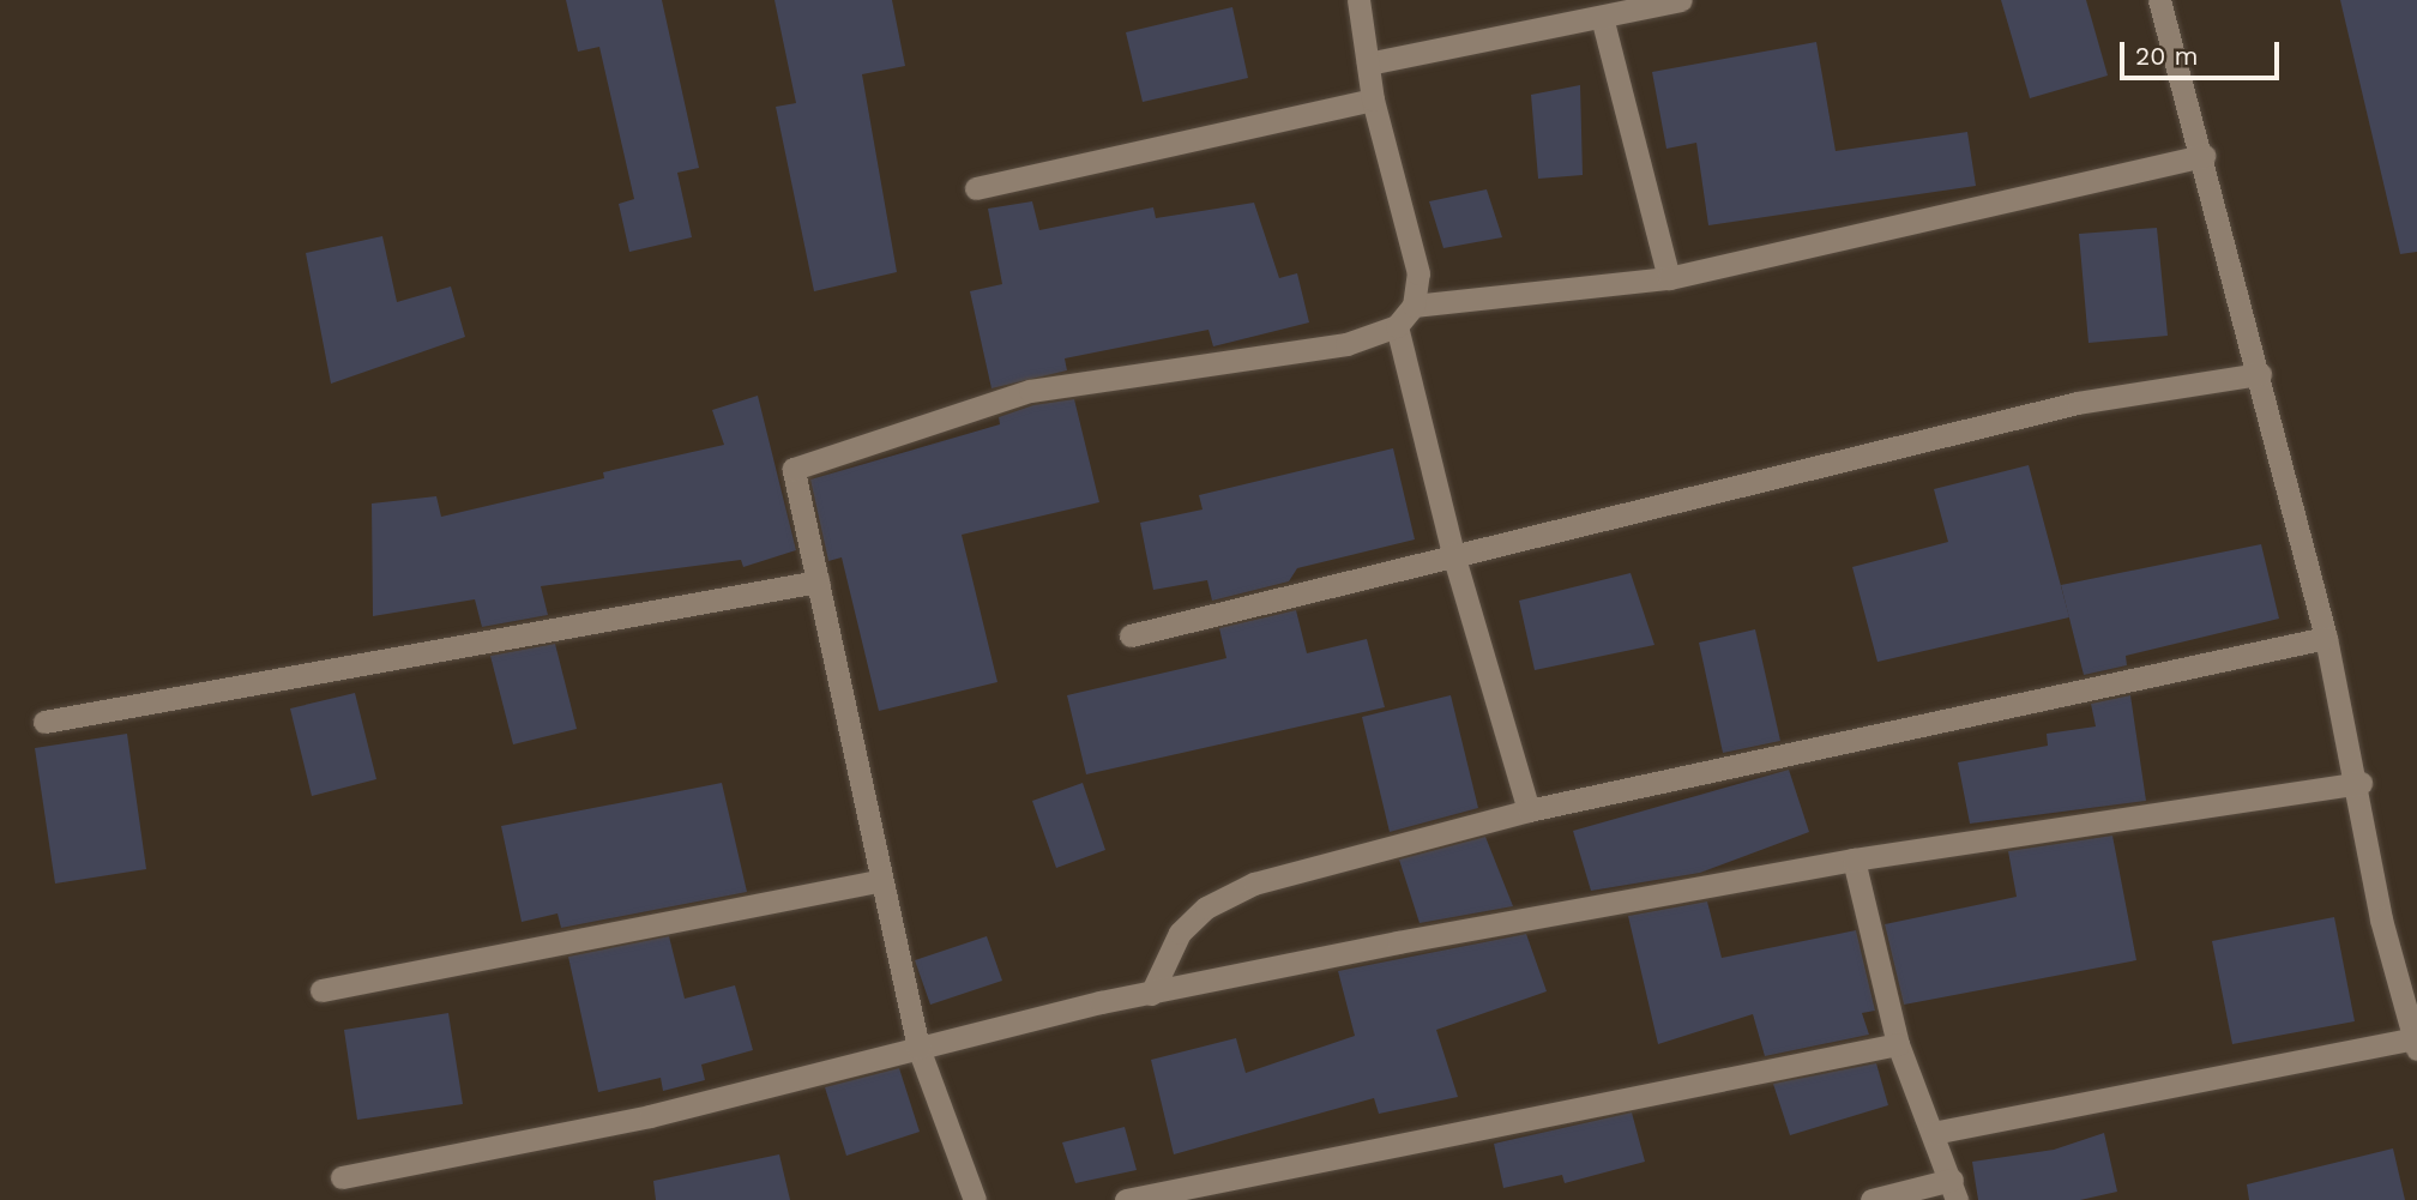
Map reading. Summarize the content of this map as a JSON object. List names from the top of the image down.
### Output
{
  "scale_bar": "20 m"
}
